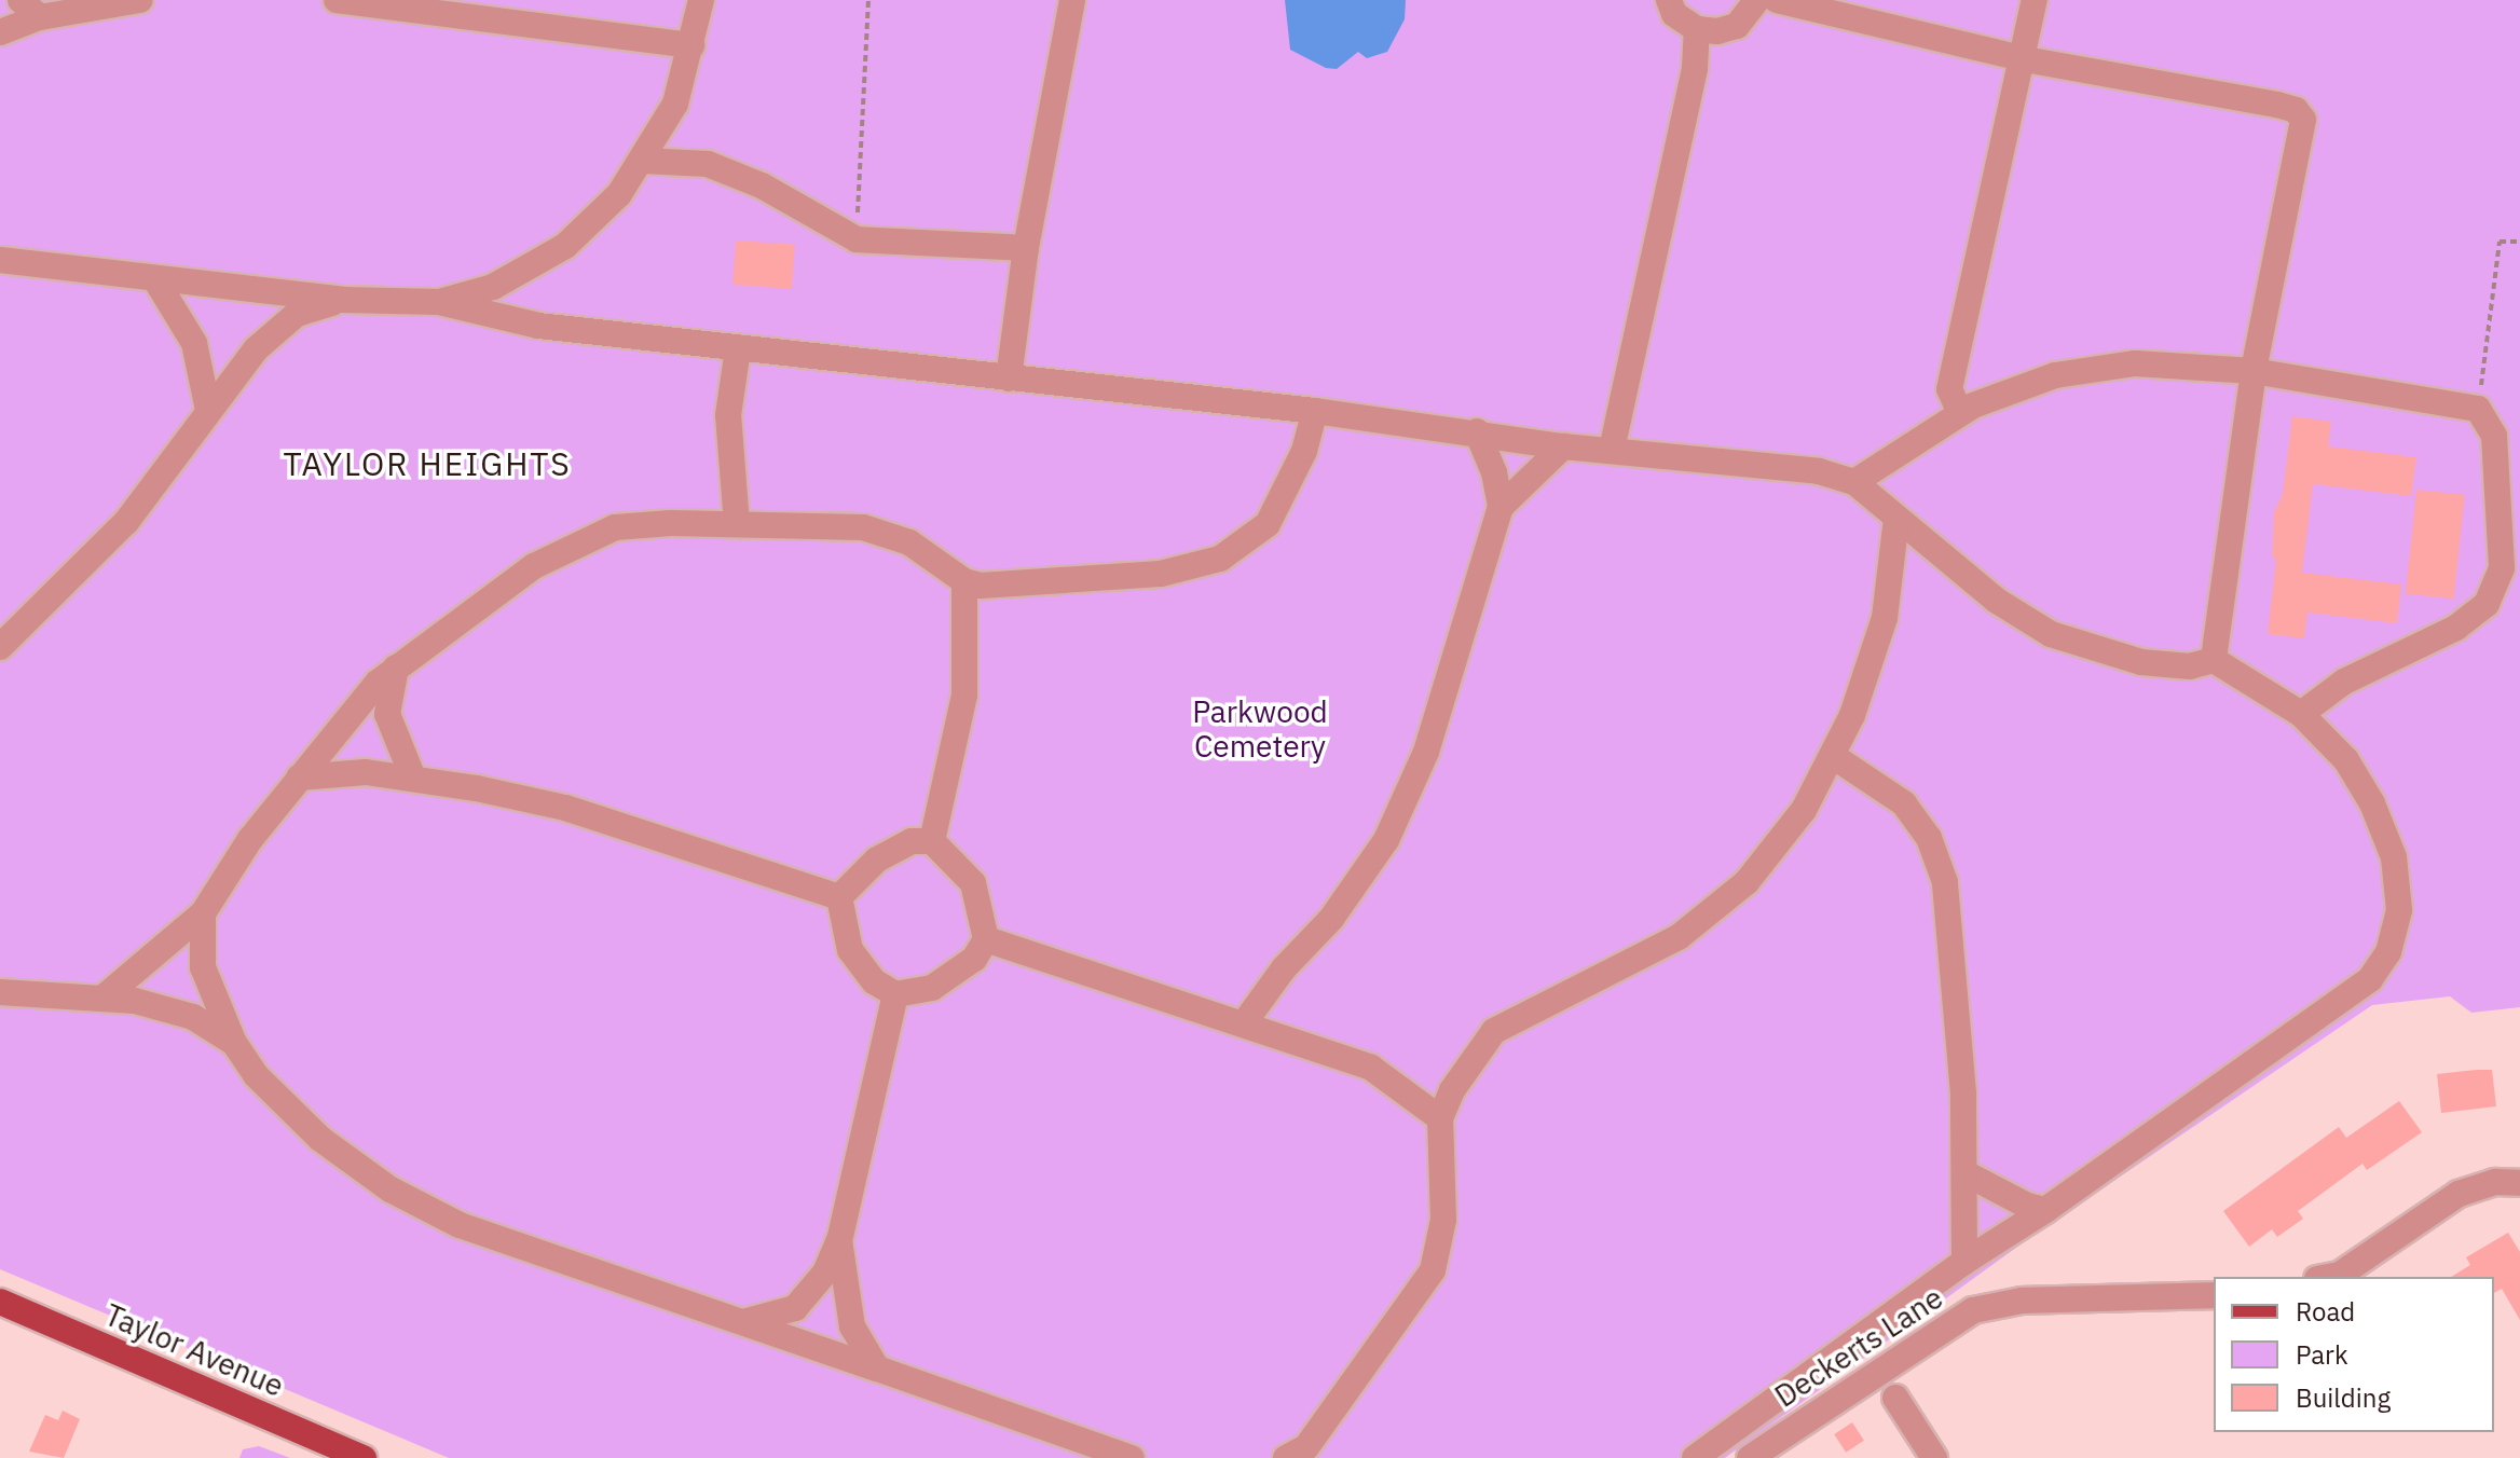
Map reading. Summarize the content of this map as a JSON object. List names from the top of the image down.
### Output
{
  "streets": {
    "main road": ["Taylor Avenue"],
    "street": ["Deckerts Lane"]
  },
  "districts": ["TAYLOR HEIGHTS"],
  "parks": ["Parkwood Cemetery"],
  "legend": ["Road", "Park", "Building"]
}
